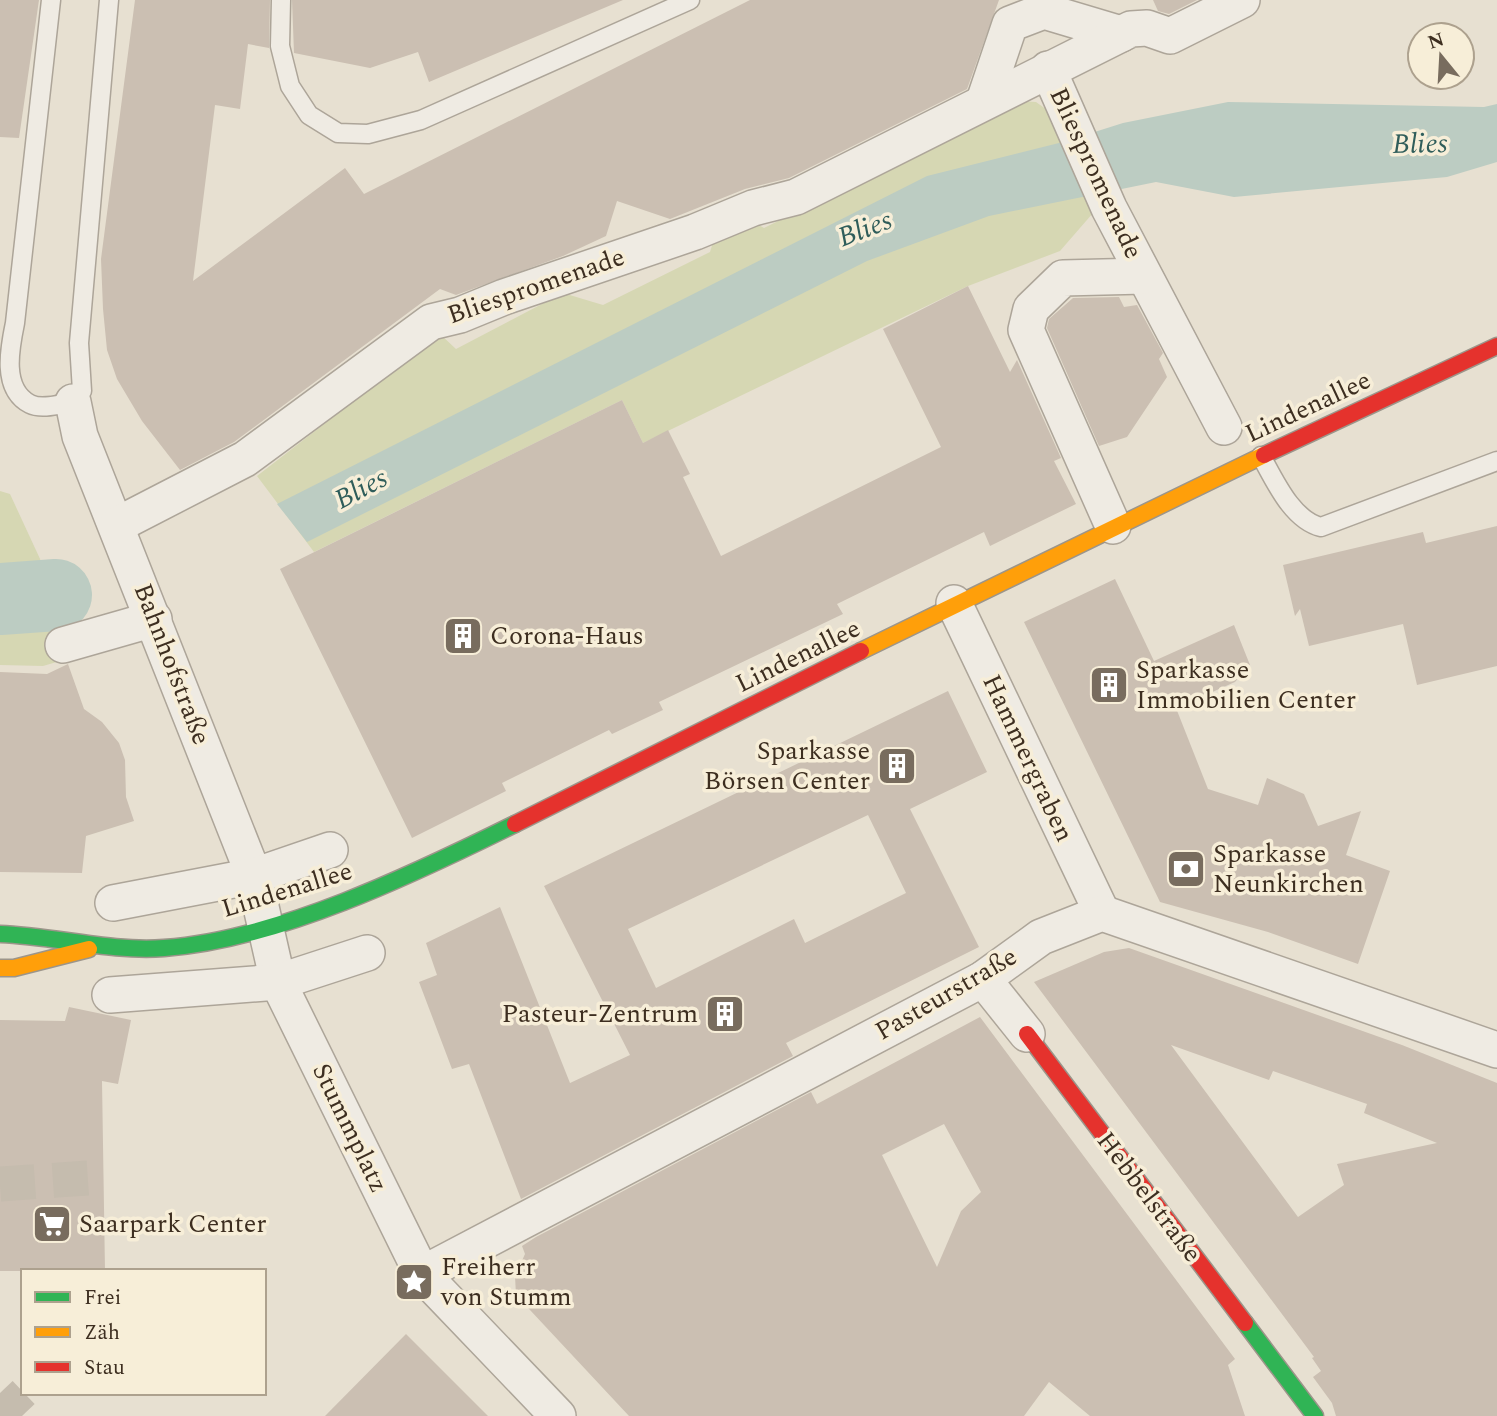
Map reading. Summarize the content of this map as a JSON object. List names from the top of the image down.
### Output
{
  "streets": {
    "main road": ["Lindenallee", "Hebbelstraße"],
    "street": [
      "Bliespromenade",
      "Bahnhofstraße",
      "Hammergraben",
      "Pasteurstraße",
      "Stummplatz"
    ]
  },
  "crossings": [
    ["Bliespromenade", "Bahnhofstraße"],
    ["Lindenallee", "Bahnhofstraße"],
    ["Lindenallee", "Hammergraben"],
    ["Lindenallee", "Stummplatz"],
    ["Bahnhofstraße", "Stummplatz"],
    ["Hammergraben", "Pasteurstraße"],
    ["Pasteurstraße", "Stummplatz"],
    ["Pasteurstraße", "Hebbelstraße"]
  ],
  "water": ["Blies"],
  "places": {
    "building": [
      "Corona-Haus",
      "Sparkasse Immobilien Center",
      "Sparkasse Börsen Center",
      "Pasteur-Zentrum"
    ],
    "bank": ["Sparkasse Neunkirchen"],
    "supermarket": ["Saarpark Center"],
    "place": ["Freiherr von Stumm"]
  },
  "legend": ["Frei", "Zäh", "Stau"],
  "north": "top"
}
